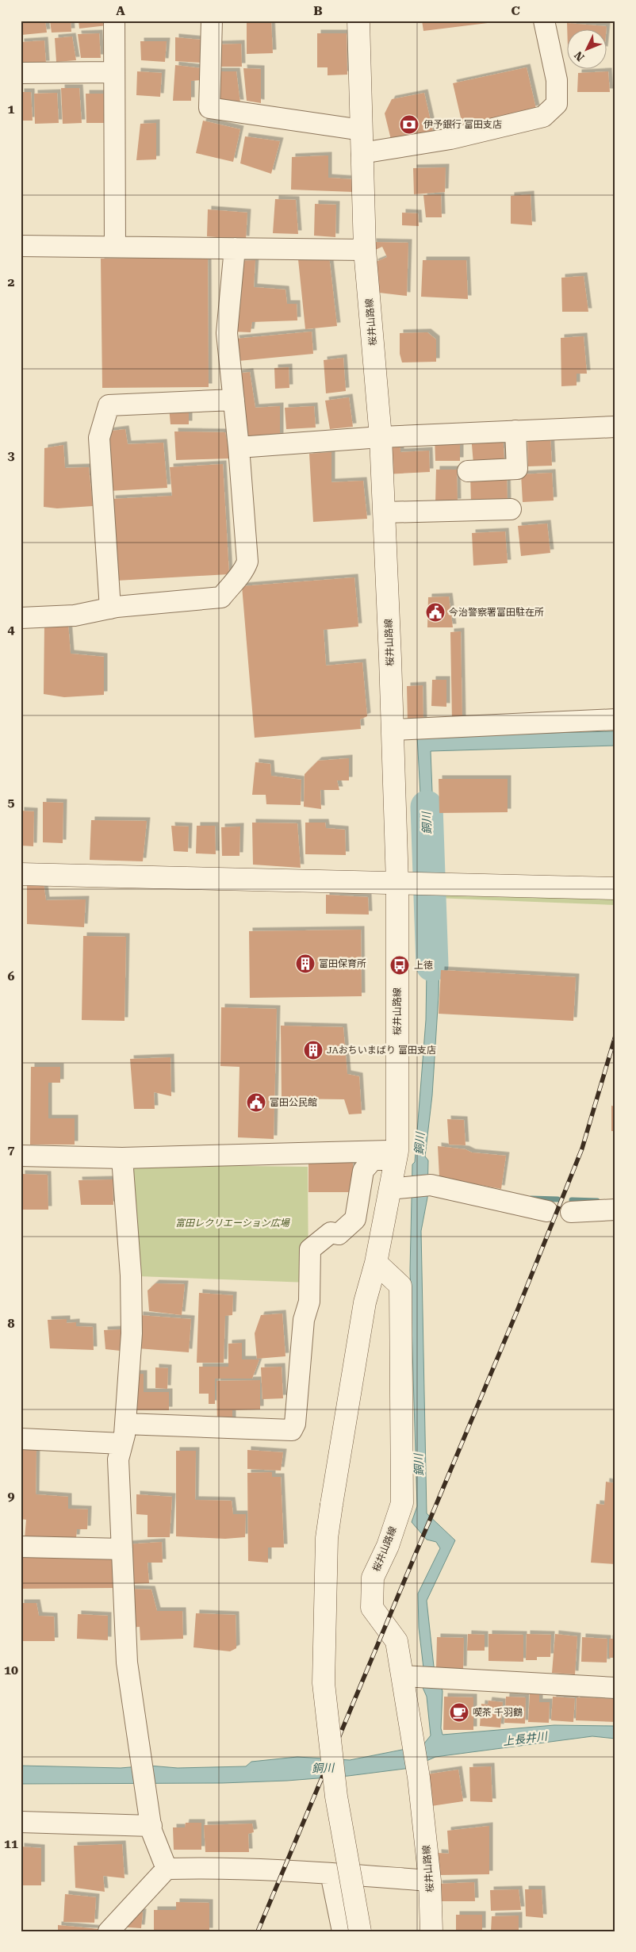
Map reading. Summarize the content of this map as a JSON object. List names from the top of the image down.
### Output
{
  "streets": {
    "main road": ["桜井山路線"]
  },
  "water": ["銅川", "上長井川"],
  "parks": ["富田レクリエーション広場"],
  "places": {
    "bank": ["伊予銀行 富田支店"],
    "public building": ["今治警察署富田駐在所", "富田公民館"],
    "building": ["富田保育所", "JAおちいまばり 富田支店"],
    "bus stop": ["上徳"],
    "cafe": ["喫茶 千羽鶴"]
  },
  "north": "bottom left",
  "grid": {
    "columns": ["A", "B", "C"],
    "rows": [
      "1",
      "2",
      "3",
      "4",
      "5",
      "6",
      "7",
      "8",
      "9",
      "10",
      "11"
    ]
  }
}
